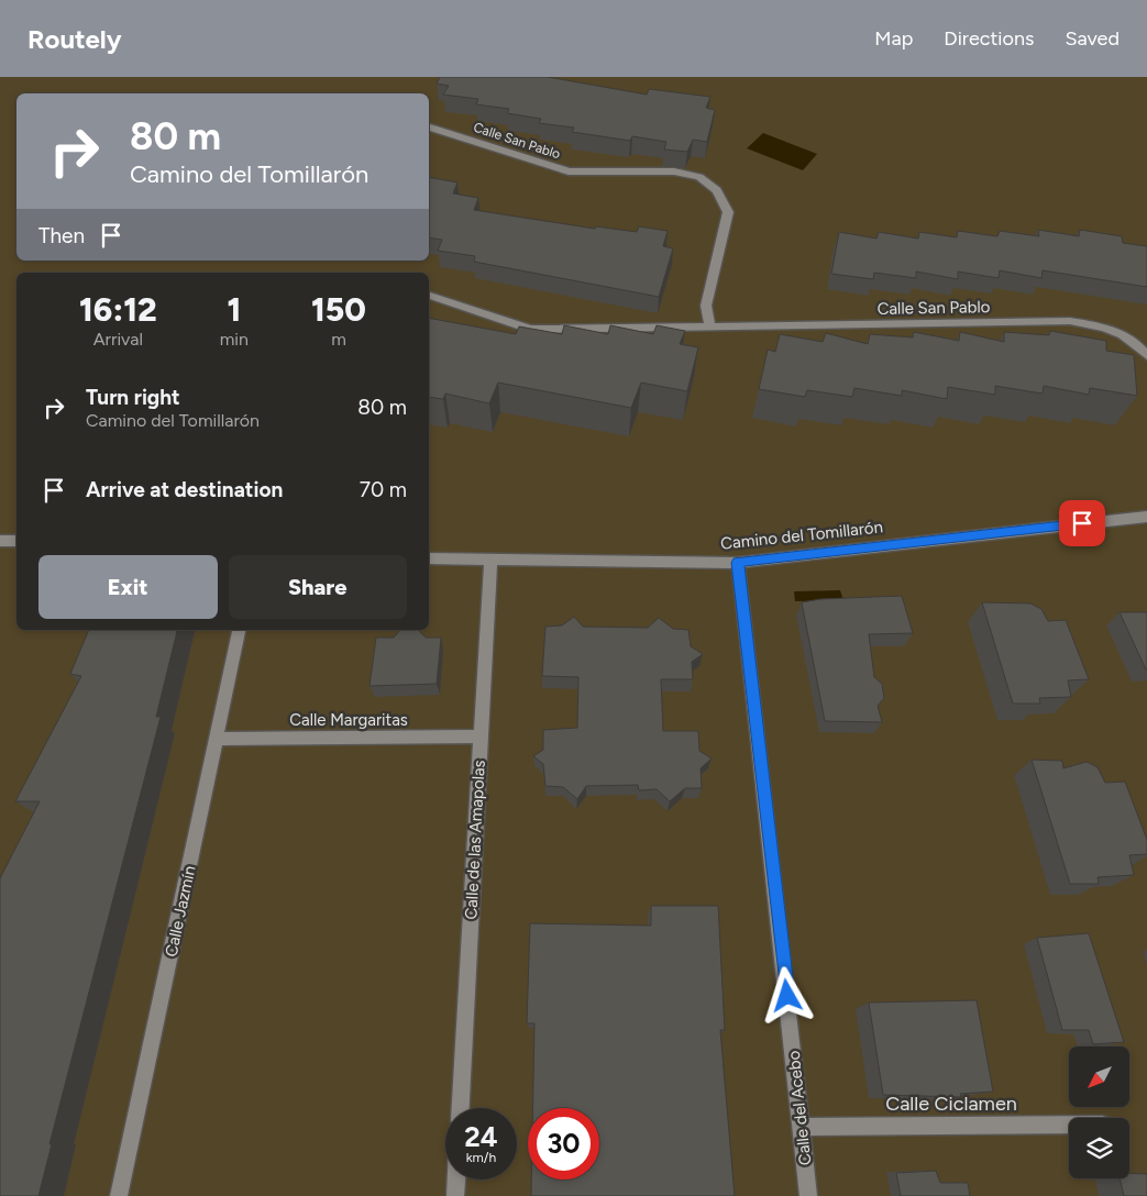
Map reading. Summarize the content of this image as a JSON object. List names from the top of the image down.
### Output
{
  "streets": {
    "street": [
      "Calle San Pablo",
      "Camino del Tomillarón",
      "Calle Margaritas",
      "Calle de las Amapolas",
      "Calle Jazmín",
      "Calle Ciclamen",
      "Calle del Acebo"
    ]
  },
  "crossings": [
    ["Camino del Tomillarón", "Calle de las Amapolas"],
    ["Camino del Tomillarón", "Calle del Acebo"],
    ["Calle Margaritas", "Calle de las Amapolas"],
    ["Calle Margaritas", "Calle Jazmín"],
    ["Calle Ciclamen", "Calle del Acebo"]
  ],
  "north": "bottom left",
  "page": {
    "header": "Routely",
    "nav": ["Map", "Directions", "Saved"],
    "turn": ["80 m", "Camino del Tomillarón"],
    "then": "Then",
    "eta": [
      "16:12",
      "Arrival",
      "1",
      "min",
      "150",
      "m"
    ],
    "list": [
      {
        "name": "Turn right",
        "note": "Camino del Tomillarón",
        "value": "80 m"
      },
      {
        "name": "Arrive at destination",
        "value": "70 m"
      }
    ],
    "buttons": ["Exit", "Share"],
    "speed": "24 km/h",
    "limit": "30"
  }
}
